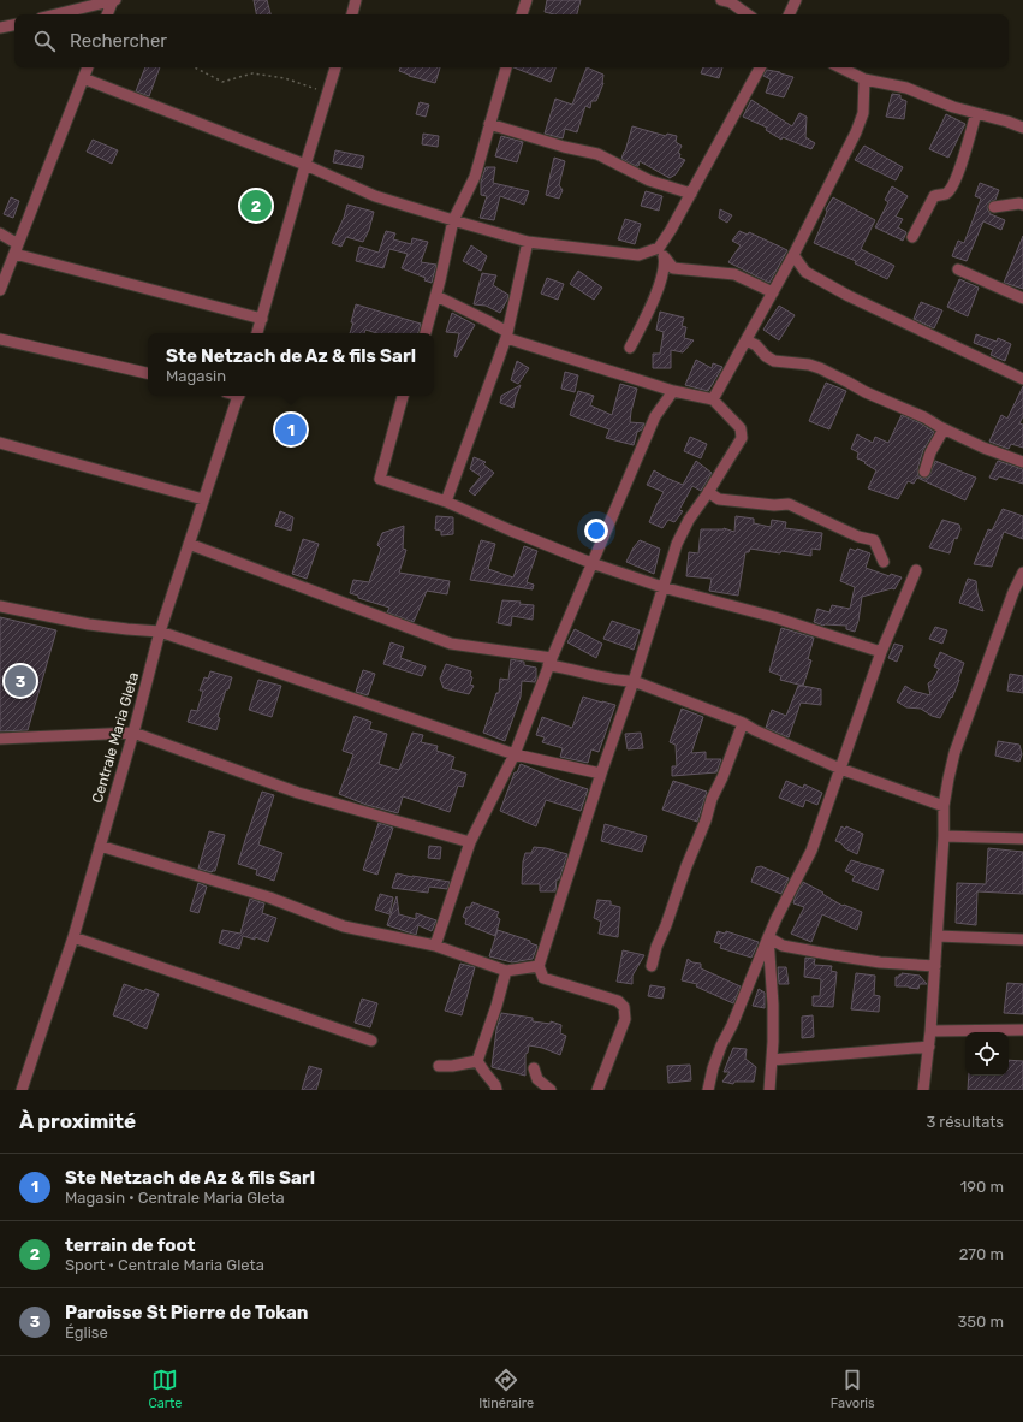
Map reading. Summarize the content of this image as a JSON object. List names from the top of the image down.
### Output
{
  "streets": {
    "street": ["Centrale Maria Gleta"]
  },
  "page": {
    "search": "Rechercher",
    "pins": ["2", "1", "3"],
    "popup": ["Ste Netzach de Az & fils Sarl", "Magasin"],
    "heading": ["À proximité", "3 résultats"],
    "list": [
      {
        "mark": "1",
        "name": "Ste Netzach de Az & fils Sarl",
        "note": "Magasin · Centrale Maria Gleta",
        "value": "190 m"
      },
      {
        "mark": "2",
        "name": "terrain de foot",
        "note": "Sport · Centrale Maria Gleta",
        "value": "270 m"
      },
      {
        "mark": "3",
        "name": "Paroisse St Pierre de Tokan",
        "note": "Église",
        "value": "350 m"
      }
    ],
    "nav": ["Carte", "Itinéraire", "Favoris"]
  }
}
